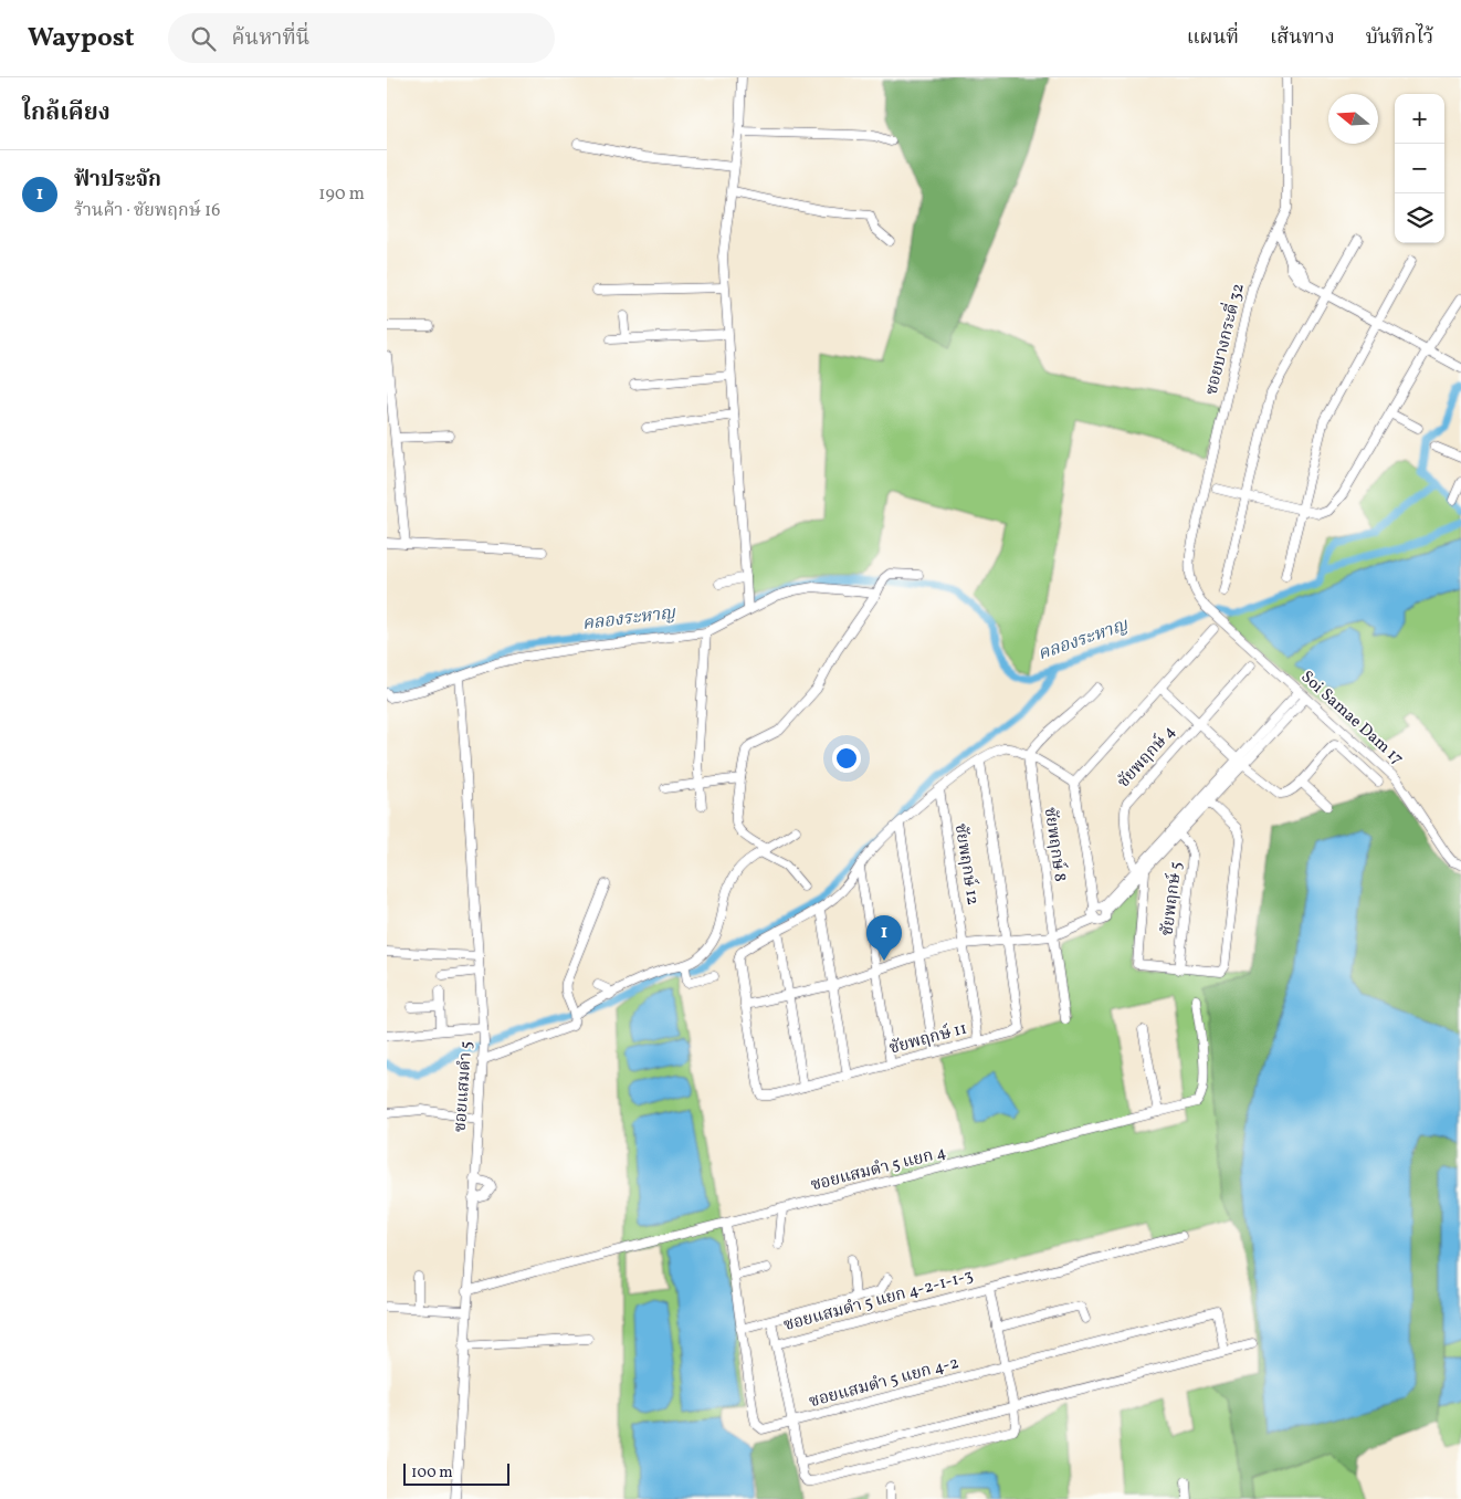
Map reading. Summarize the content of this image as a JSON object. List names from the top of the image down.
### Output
{
  "streets": {
    "street": [
      "ซอยบางกระดี่ 32",
      "Soi Samae Dam 17",
      "ชัยพฤกษ์ 4",
      "ชัยพฤกษ์ 8",
      "ชัยพฤกษ์ 12",
      "ชัยพฤกษ์ 5",
      "ชัยพฤกษ์ 11",
      "ซอยแสมดำ 5",
      "ซอยแสมดำ 5 แยก 4",
      "ซอยแสมดำ 5 แยก 4-2-1-1-3",
      "ซอยแสมดำ 5 แยก 4-2"
    ]
  },
  "crossings": [
    ["ซอยบางกระดี่ 32", "Soi Samae Dam 17"],
    ["ชัยพฤกษ์ 12", "ชัยพฤกษ์ 11"],
    ["ซอยแสมดำ 5", "ซอยแสมดำ 5 แยก 4"],
    ["ซอยแสมดำ 5 แยก 4", "ซอยแสมดำ 5 แยก 4-2"]
  ],
  "water": ["คลองระหาญ"],
  "scale_bar": "100 m",
  "north": "left",
  "page": {
    "header": "Waypost",
    "search": "ค้นหาที่นี่",
    "nav": ["แผนที่", "เส้นทาง", "บันทึกไว้"],
    "heading": "ใกล้เคียง",
    "map_buttons": ["+", "−"],
    "list": [
      {
        "mark": "1",
        "name": "ฟ้าประจัก",
        "note": "ร้านค้า · ชัยพฤกษ์ 16",
        "value": "190 m"
      }
    ],
    "pins": "1",
    "scale": "100 m"
  }
}
